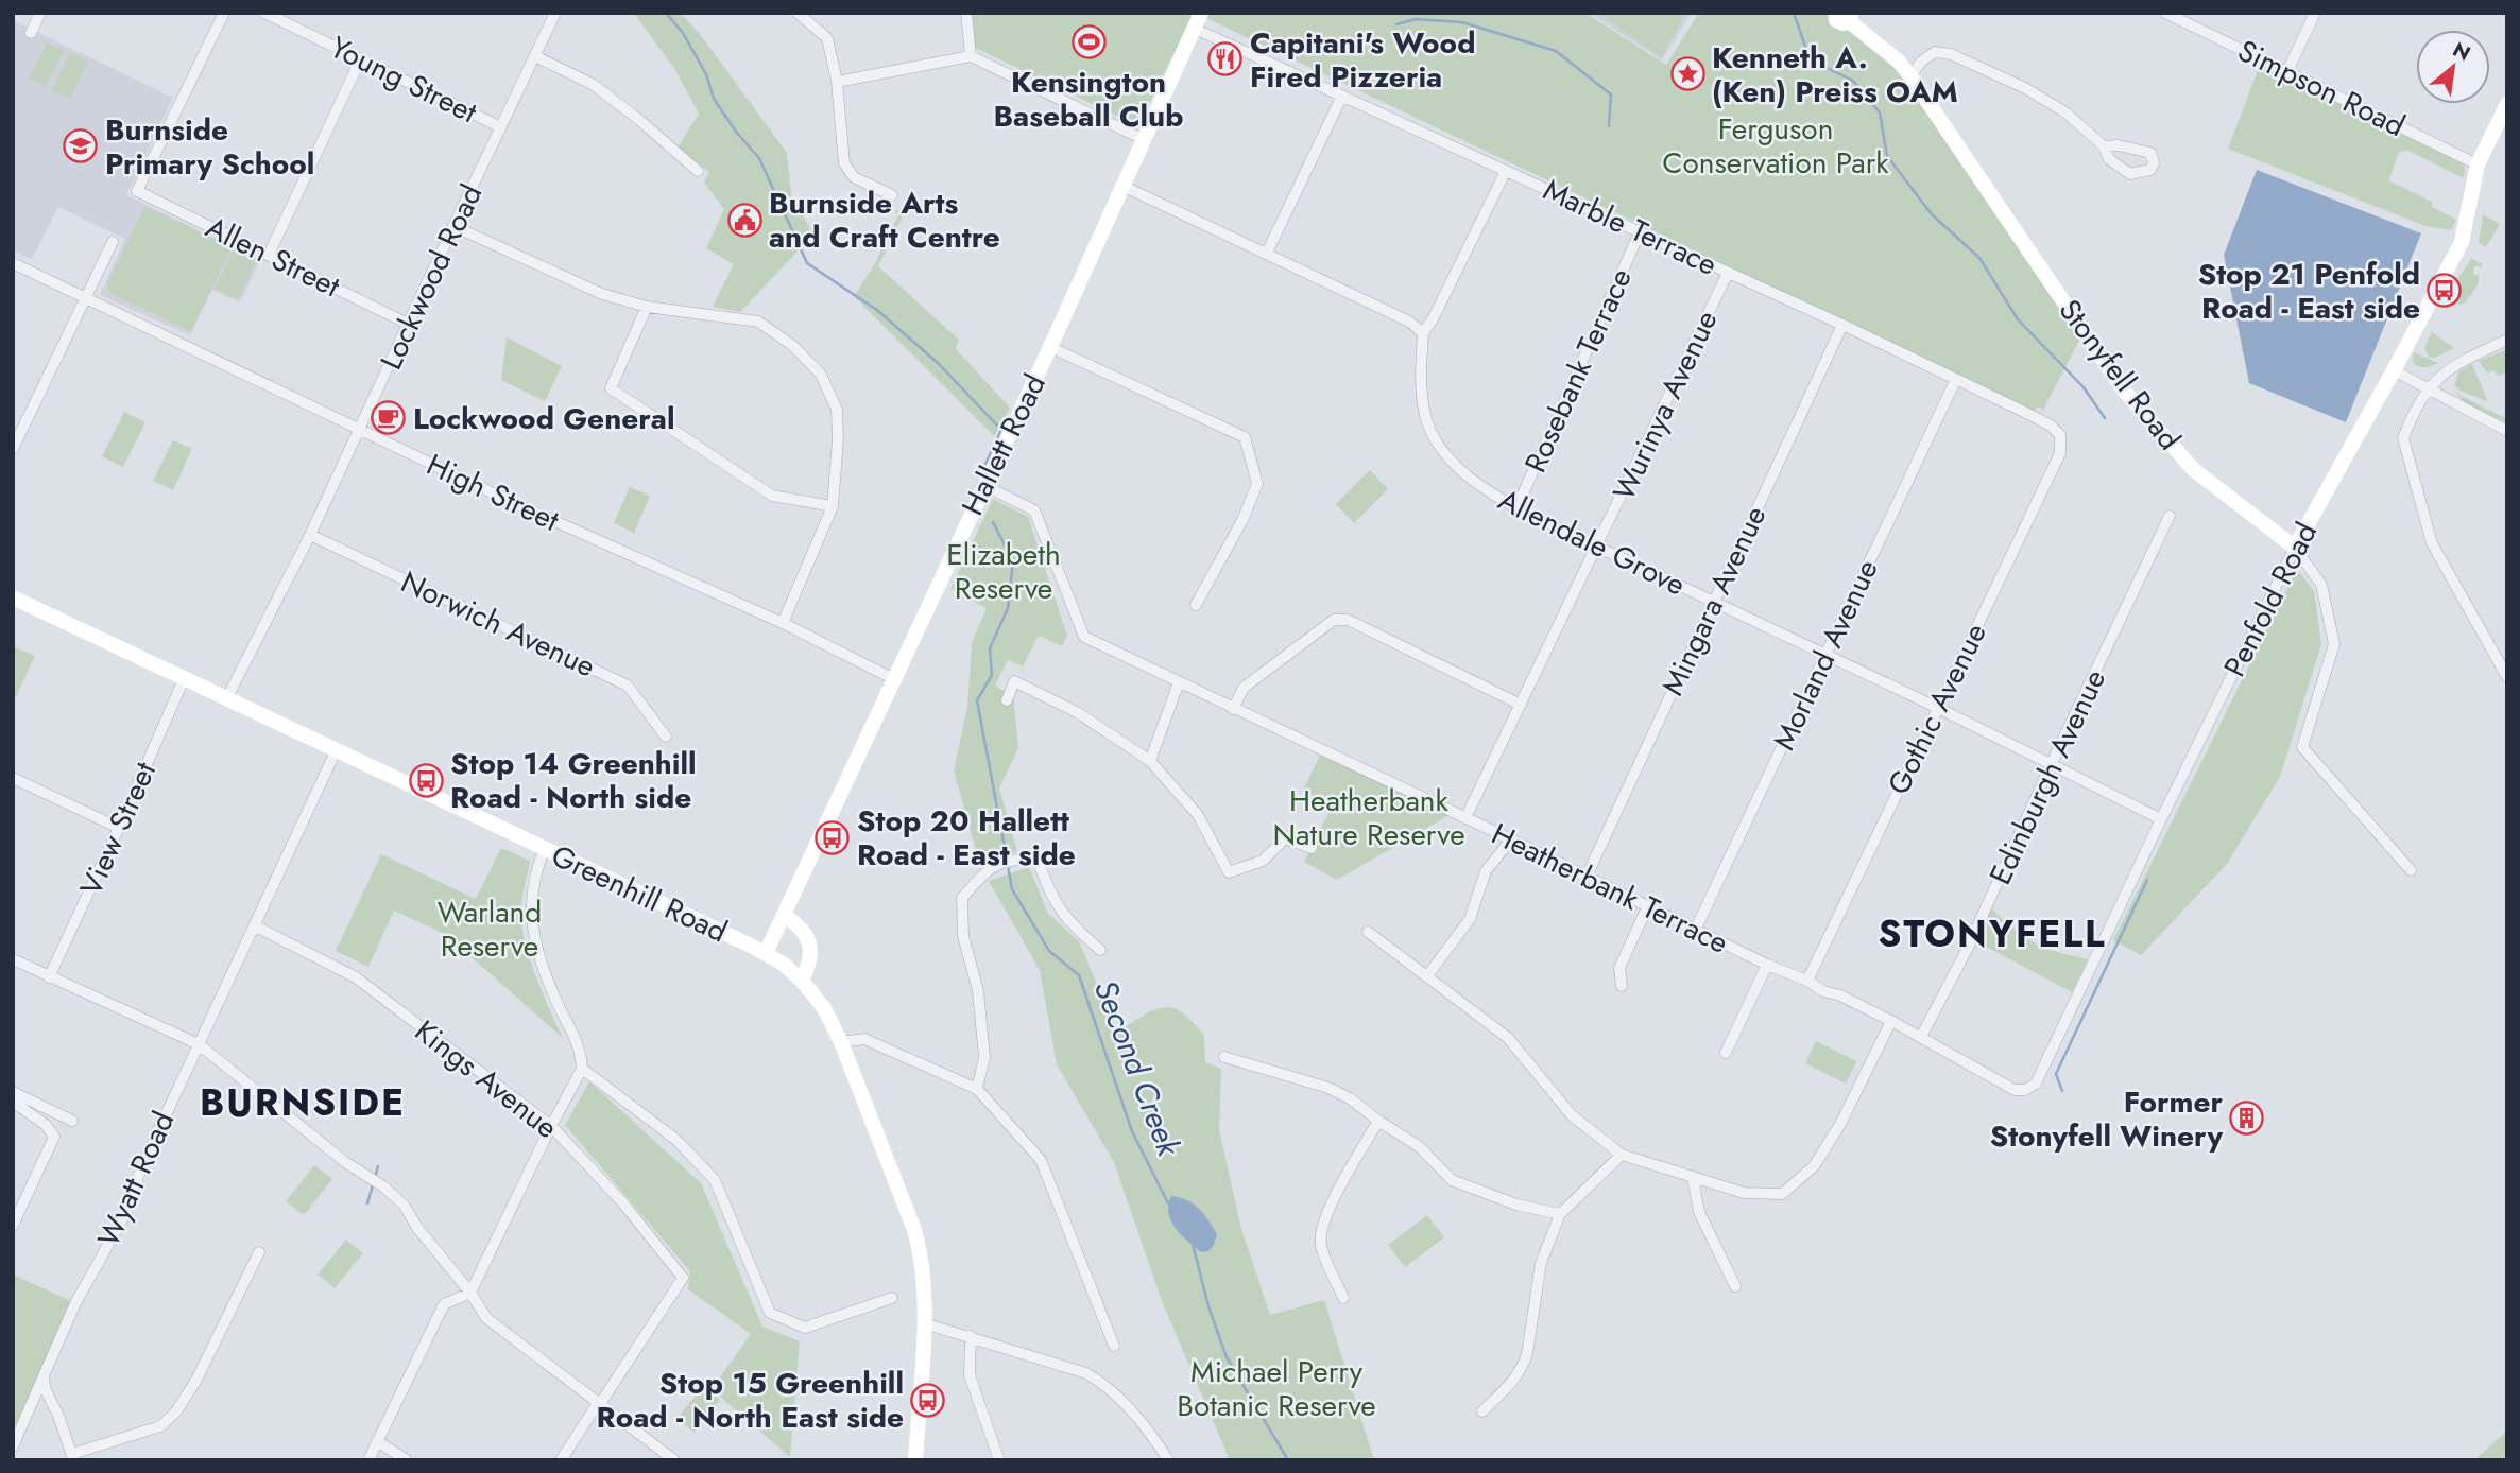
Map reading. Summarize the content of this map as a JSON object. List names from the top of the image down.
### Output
{
  "streets": {
    "main road": [
      "Stonyfell Road",
      "Hallett Road",
      "Penfold Road",
      "Greenhill Road"
    ],
    "street": [
      "Young Street",
      "Simpson Road",
      "Marble Terrace",
      "Allen Street",
      "Lockwood Road",
      "Rosebank Terrace",
      "Wurinya Avenue",
      "High Street",
      "Allendale Grove",
      "Mingara Avenue",
      "Norwich Avenue",
      "Morland Avenue",
      "Gothic Avenue",
      "Edinburgh Avenue",
      "View Street",
      "Heatherbank Terrace",
      "Kings Avenue",
      "Wyatt Road"
    ]
  },
  "crossings": [
    ["Young Street", "Lockwood Road"],
    ["Simpson Road", "Penfold Road"],
    ["Marble Terrace", "Rosebank Terrace"],
    ["Marble Terrace", "Wurinya Avenue"],
    ["Marble Terrace", "Hallett Road"],
    ["Marble Terrace", "Mingara Avenue"],
    ["Marble Terrace", "Morland Avenue"],
    ["Marble Terrace", "Gothic Avenue"],
    ["Allen Street", "Lockwood Road"],
    ["Lockwood Road", "High Street"],
    ["Lockwood Road", "Norwich Avenue"],
    ["Lockwood Road", "Greenhill Road"],
    ["Rosebank Terrace", "Allendale Grove"],
    ["Stonyfell Road", "Penfold Road"],
    ["Wurinya Avenue", "Allendale Grove"],
    ["Wurinya Avenue", "Heatherbank Terrace"],
    ["Hallett Road", "High Street"],
    ["Hallett Road", "Heatherbank Terrace"],
    ["Hallett Road", "Greenhill Road"],
    ["Allendale Grove", "Penfold Road"],
    ["Allendale Grove", "Mingara Avenue"],
    ["Allendale Grove", "Morland Avenue"],
    ["Allendale Grove", "Gothic Avenue"],
    ["Allendale Grove", "Edinburgh Avenue"],
    ["Penfold Road", "Heatherbank Terrace"],
    ["Mingara Avenue", "Heatherbank Terrace"],
    ["Morland Avenue", "Heatherbank Terrace"],
    ["Gothic Avenue", "Heatherbank Terrace"],
    ["Edinburgh Avenue", "Heatherbank Terrace"],
    ["View Street", "Greenhill Road"],
    ["Greenhill Road", "Wyatt Road"],
    ["Kings Avenue", "Wyatt Road"]
  ],
  "districts": ["STONYFELL", "BURNSIDE"],
  "water": ["Second Creek"],
  "parks": [
    "Ferguson Conservation Park",
    "Elizabeth Reserve",
    "Heatherbank Nature Reserve",
    "Warland Reserve",
    "Michael Perry Botanic Reserve"
  ],
  "places": {
    "sports": ["Kensington Baseball Club"],
    "restaurant": ["Capitani's Wood Fired Pizzeria"],
    "place": ["Kenneth A. (Ken) Preiss OAM"],
    "school or university": ["Burnside Primary School"],
    "public building": ["Burnside Arts and Craft Centre"],
    "bus stop": [
      "Stop 21 Penfold Road - East side",
      "Stop 14 Greenhill Road - North side",
      "Stop 20 Hallett Road - East side",
      "Stop 15 Greenhill Road - North East side"
    ],
    "cafe": ["Lockwood General"],
    "building": ["Former Stonyfell Winery"]
  },
  "north": "top right"
}
